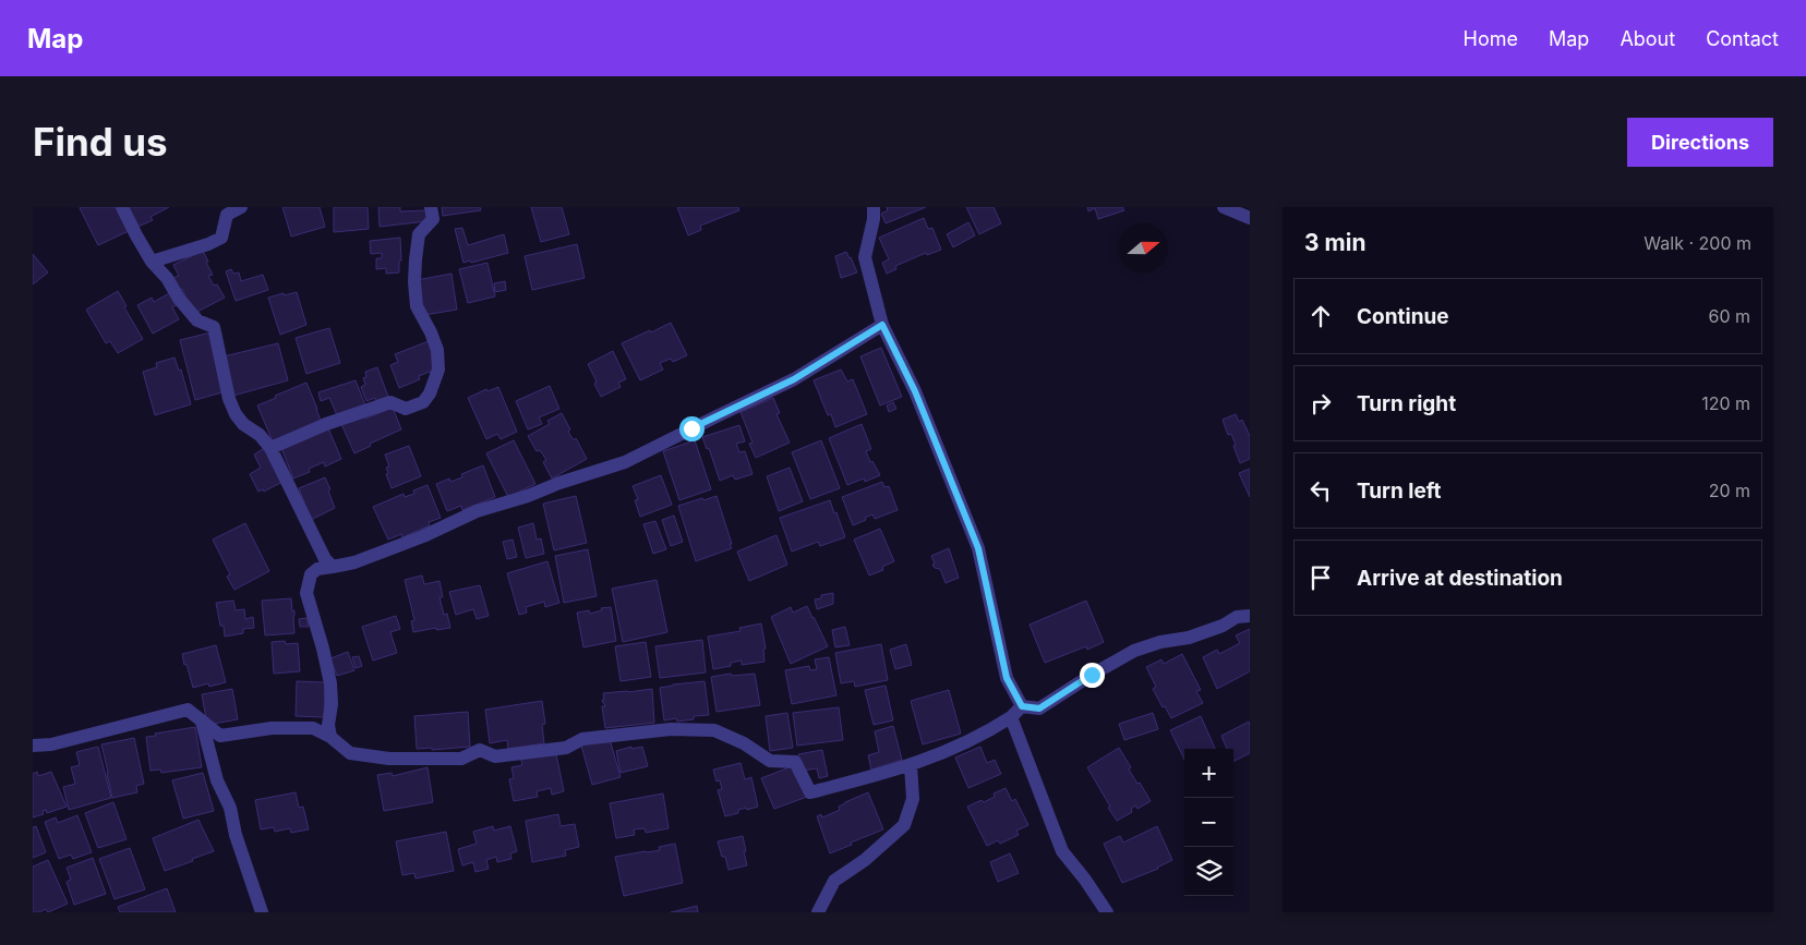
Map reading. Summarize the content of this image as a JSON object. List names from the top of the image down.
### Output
{
  "north": "right",
  "page": {
    "header": "Map",
    "nav": [
      "Home",
      "Map",
      "About",
      "Contact"
    ],
    "buttons": "Directions",
    "title": "Find us",
    "heading": ["3 min", "Walk · 200 m"],
    "list": [
      ["Continue", "60 m"],
      ["Turn right", "120 m"],
      ["Turn left", "20 m"],
      "Arrive at destination"
    ],
    "map_buttons": ["+", "−"]
  }
}
